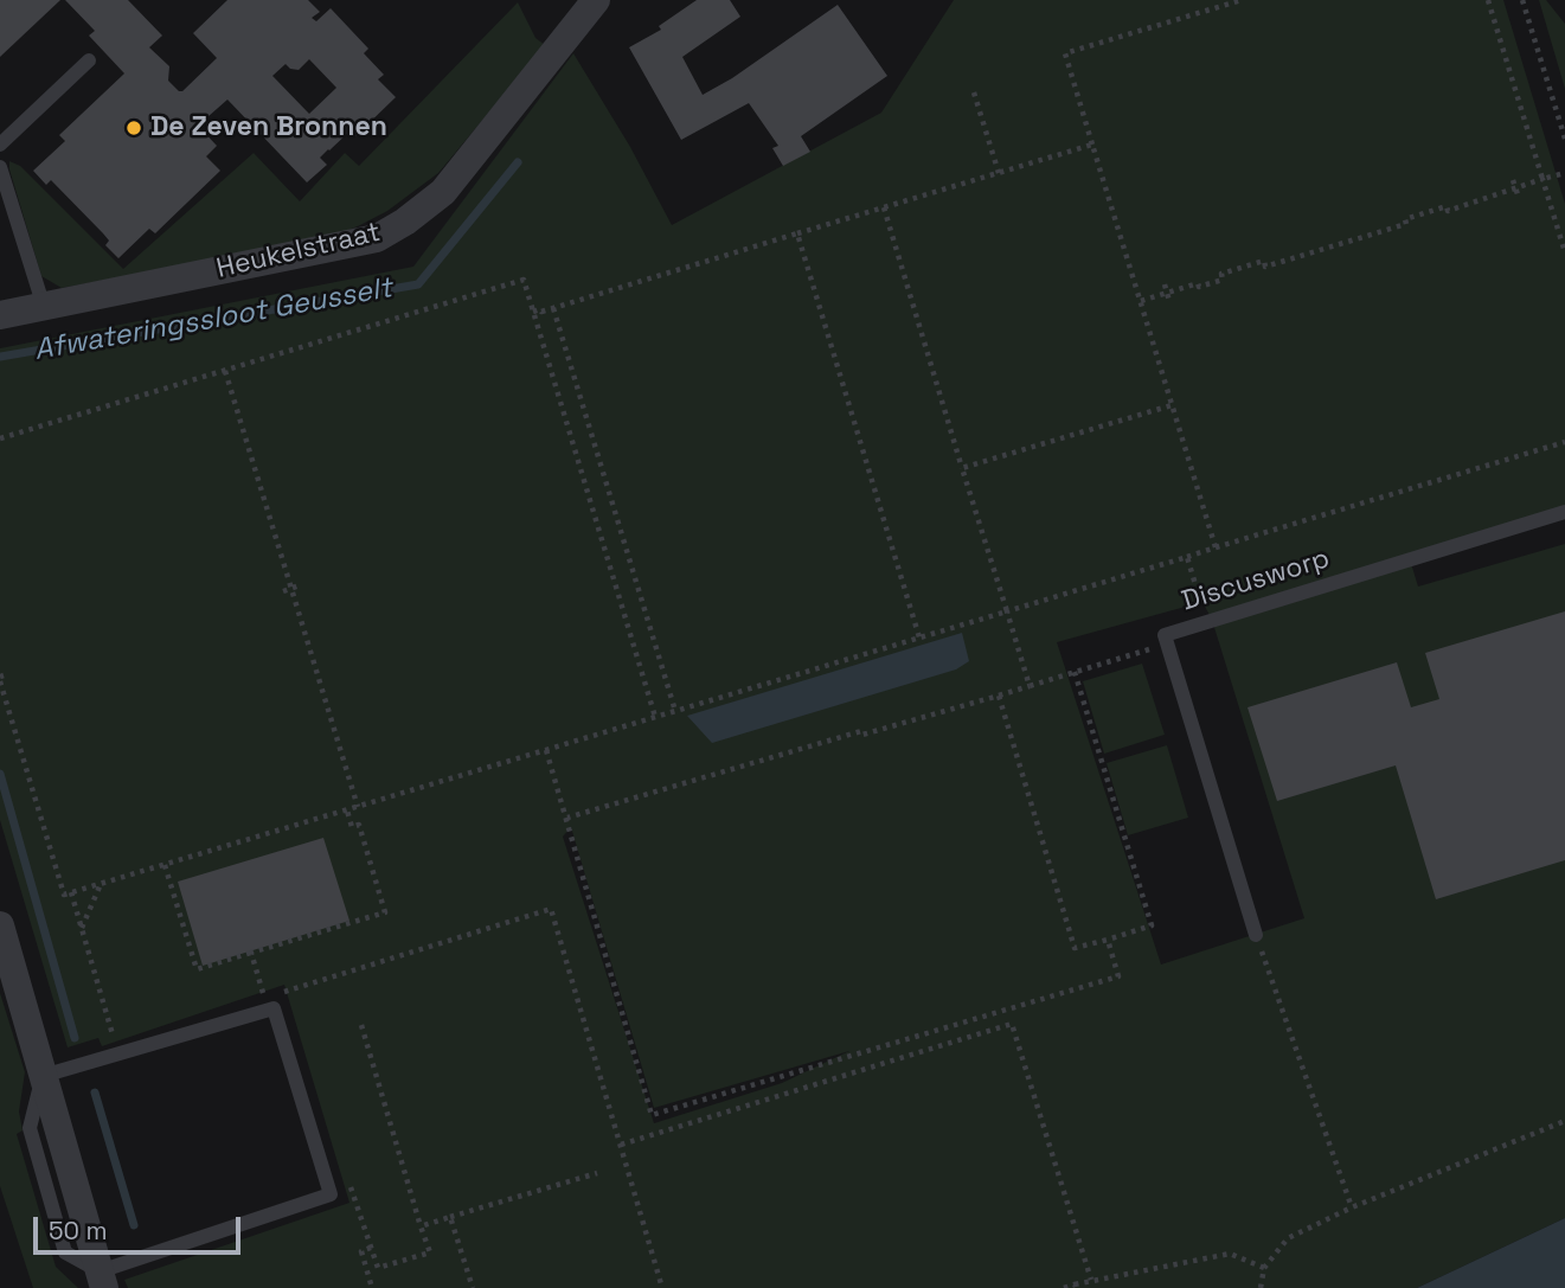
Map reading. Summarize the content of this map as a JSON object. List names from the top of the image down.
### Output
{
  "streets": {
    "street": ["Heukelstraat"],
    "lane": ["Discusworp"]
  },
  "water": ["Afwateringssloot Geusselt"],
  "places": ["De Zeven Bronnen"],
  "scale_bar": "50 m"
}
